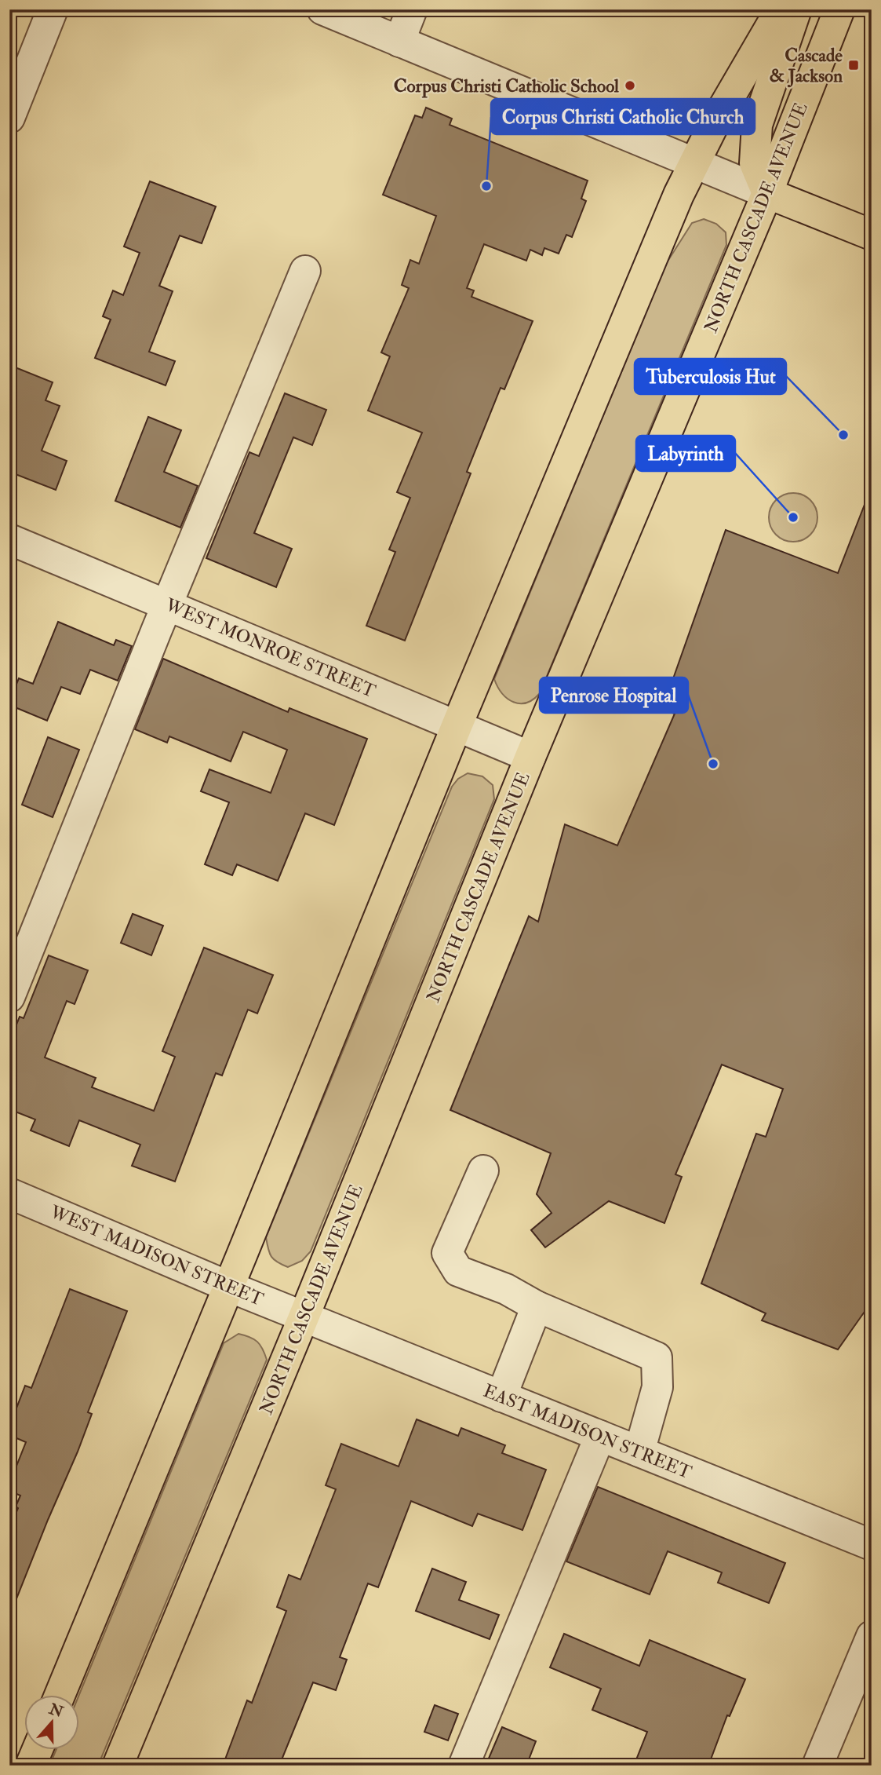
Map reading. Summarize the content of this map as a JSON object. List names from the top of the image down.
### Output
{
  "streets": {
    "main road": ["NORTH CASCADE AVENUE"],
    "street": ["WEST MONROE STREET", "WEST MADISON STREET", "EAST MADISON STREET"]
  },
  "crossings": [
    ["NORTH CASCADE AVENUE", "WEST MONROE STREET"],
    ["NORTH CASCADE AVENUE", "WEST MADISON STREET"],
    ["NORTH CASCADE AVENUE", "EAST MADISON STREET"],
    ["WEST MADISON STREET", "EAST MADISON STREET"]
  ],
  "places": {
    "transit": ["Cascade & Jackson"],
    "other": [
      "Corpus Christi Catholic School",
      "Corpus Christi Catholic Church",
      "Tuberculosis Hut",
      "Labyrinth",
      "Penrose Hospital"
    ]
  },
  "north": "top"
}
